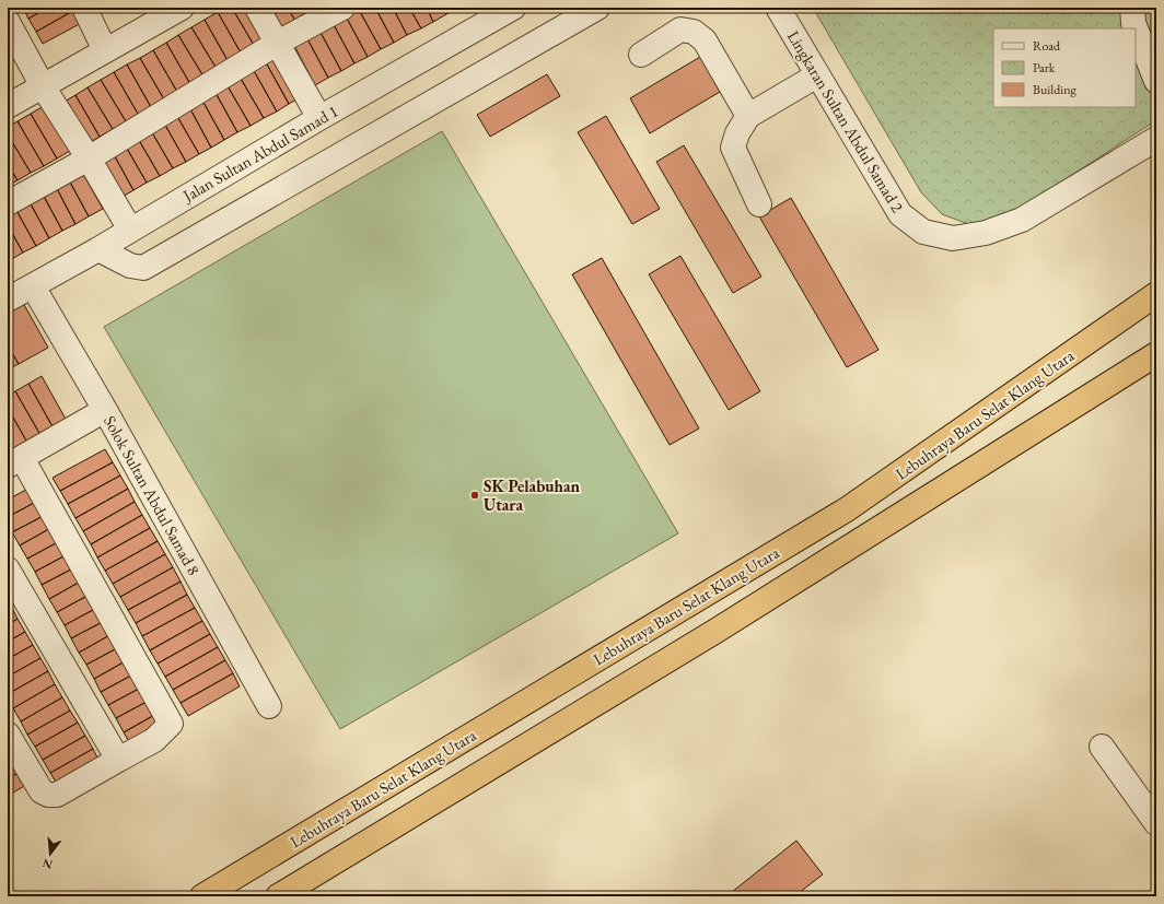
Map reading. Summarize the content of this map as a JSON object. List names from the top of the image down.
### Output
{
  "streets": {
    "highway": ["Lebuhraya Baru Selat Klang Utara"],
    "street": ["Lingkaran Sultan Abdul Samad 2", "Jalan Sultan Abdul Samad 1", "Solok Sultan Abdul Samad 8"]
  },
  "crossings": [
    ["Jalan Sultan Abdul Samad 1", "Solok Sultan Abdul Samad 8"]
  ],
  "places": ["SK Pelabuhan Utara"],
  "legend": ["Road", "Park", "Building"],
  "north": "bottom"
}
